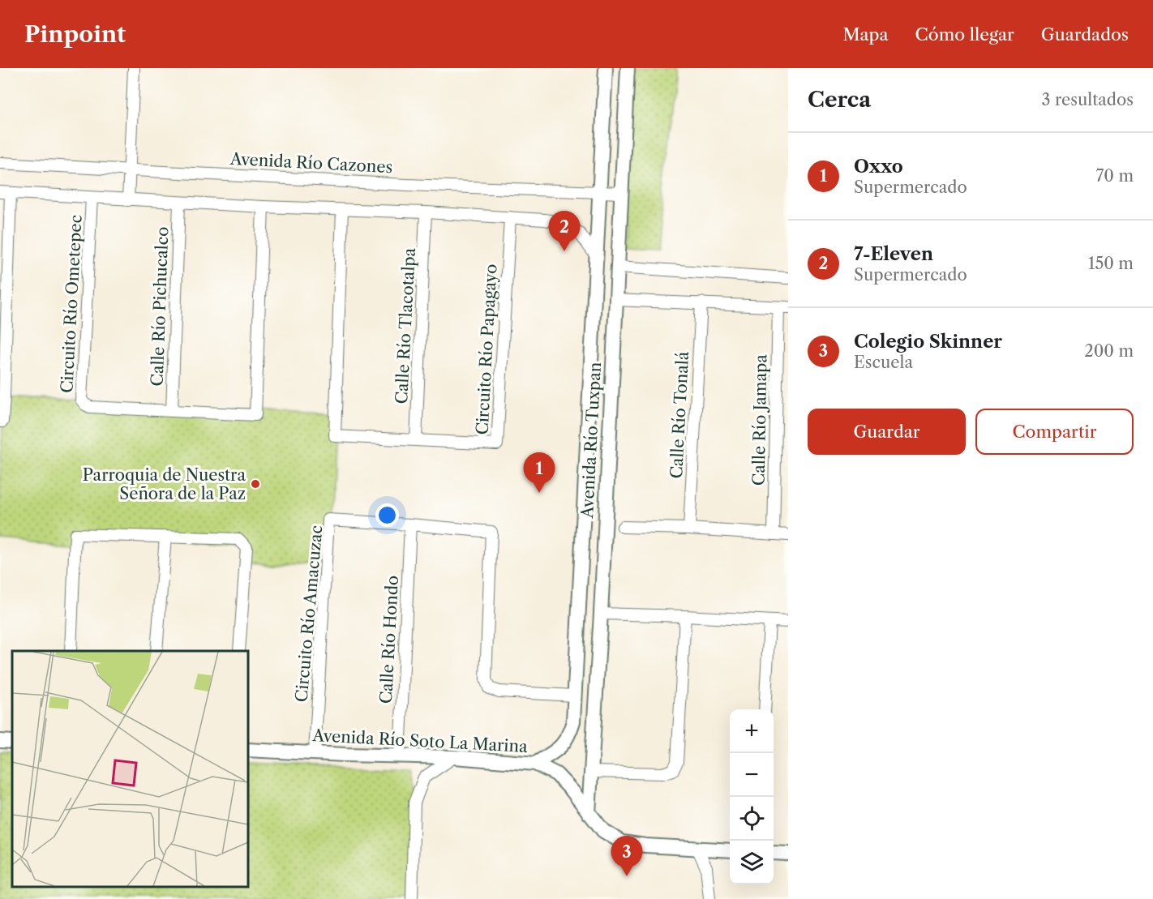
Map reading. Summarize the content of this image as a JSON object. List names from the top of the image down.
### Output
{
  "streets": {
    "street": [
      "Avenida Río Cazones",
      "Circuito Río Ometepec",
      "Calle Río Pichucalco",
      "Calle Río Tlacotalpa",
      "Circuito Río Papagayo",
      "Calle Río Tonalá",
      "Calle Río Jamapa",
      "Avenida Río Tuxpan",
      "Circuito Río Amacuzac",
      "Calle Río Hondo",
      "Avenida Río Soto La Marina"
    ]
  },
  "crossings": [
    ["Avenida Río Cazones", "Avenida Río Tuxpan"],
    ["Circuito Río Ometepec", "Calle Río Pichucalco"],
    ["Calle Río Tlacotalpa", "Circuito Río Papagayo"],
    ["Avenida Río Tuxpan", "Circuito Río Amacuzac"],
    ["Avenida Río Tuxpan", "Avenida Río Soto La Marina"],
    ["Circuito Río Amacuzac", "Calle Río Hondo"],
    ["Circuito Río Amacuzac", "Avenida Río Soto La Marina"],
    ["Calle Río Hondo", "Avenida Río Soto La Marina"]
  ],
  "places": ["Parroquia de Nuestra Señora de la Paz"],
  "page": {
    "header": "Pinpoint",
    "nav": ["Mapa", "Cómo llegar", "Guardados"],
    "heading": ["Cerca", "3 resultados"],
    "list": [
      {
        "mark": "1",
        "name": "Oxxo",
        "note": "Supermercado",
        "value": "70 m"
      },
      {
        "mark": "2",
        "name": "7-Eleven",
        "note": "Supermercado",
        "value": "150 m"
      },
      {
        "mark": "3",
        "name": "Colegio Skinner",
        "note": "Escuela",
        "value": "200 m"
      }
    ],
    "pins": ["2", "1", "3"],
    "buttons": ["Guardar", "Compartir"],
    "map_buttons": ["+", "−"]
  }
}
